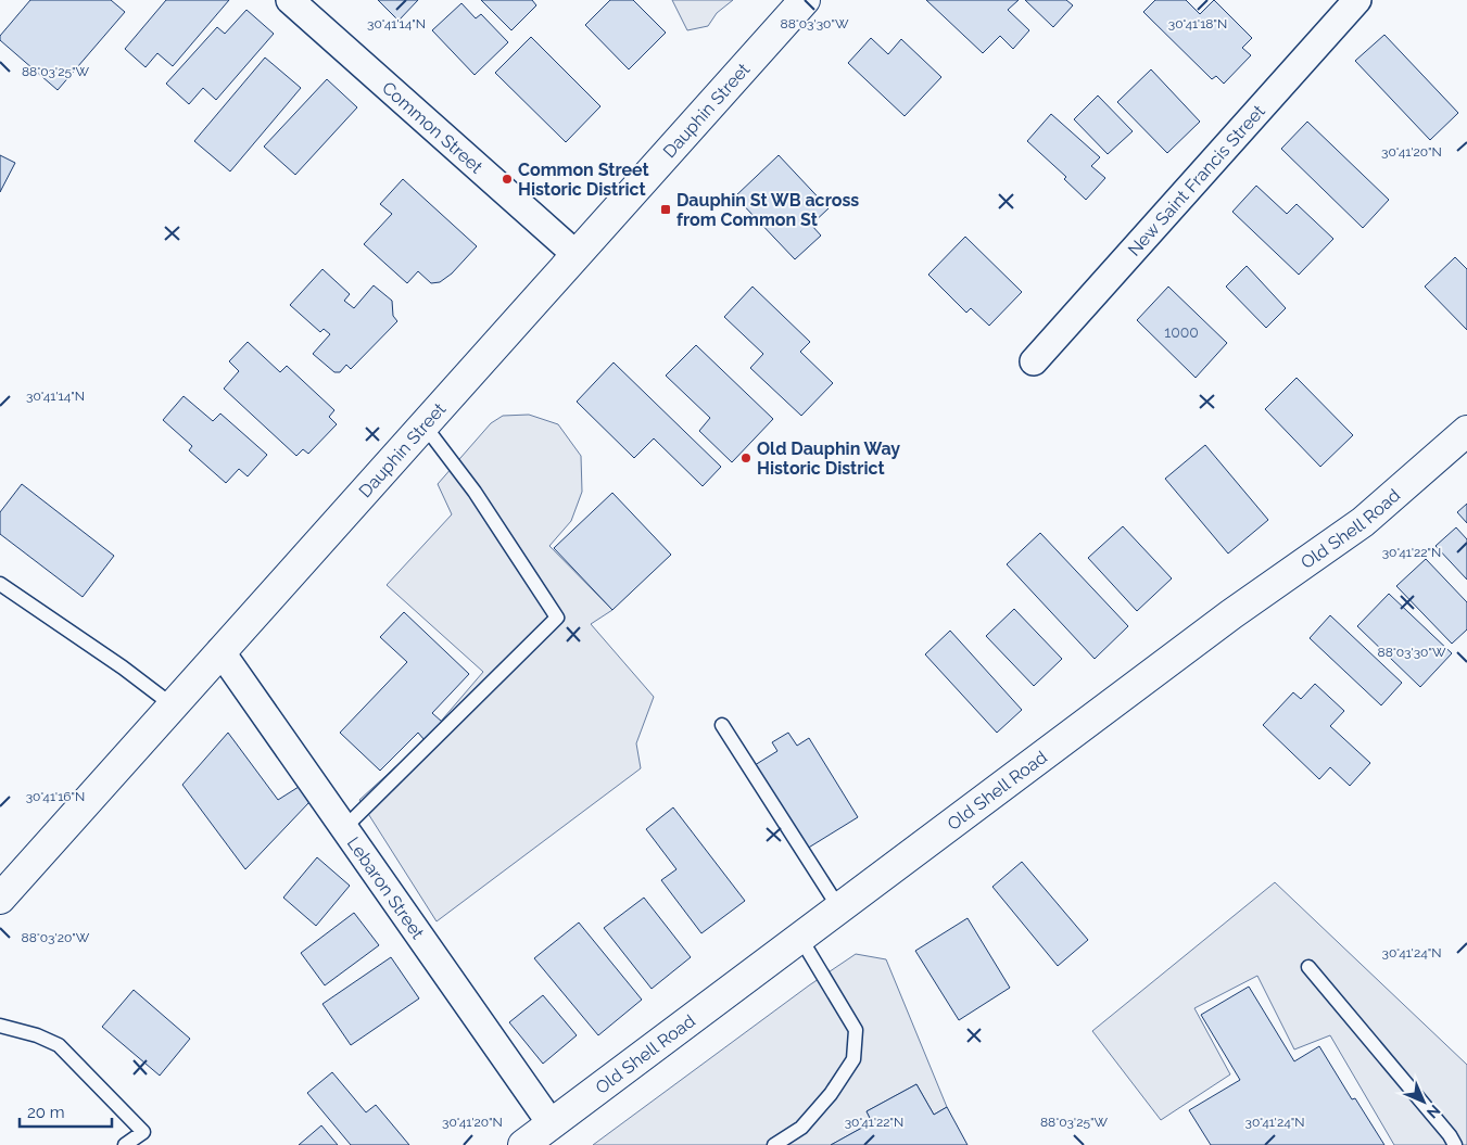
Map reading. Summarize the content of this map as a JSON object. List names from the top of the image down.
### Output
{
  "streets": {
    "street": [
      "Dauphin Street",
      "Common Street",
      "New Saint Francis Street",
      "Old Shell Road",
      "Lebaron Street"
    ]
  },
  "crossings": [
    ["Dauphin Street", "Common Street"],
    ["Dauphin Street", "Lebaron Street"],
    ["Old Shell Road", "Lebaron Street"]
  ],
  "places": {
    "other": ["Common Street Historic District", "Old Dauphin Way Historic District"],
    "transit": ["Dauphin St WB across from Common St"]
  },
  "house_numbers": ["1000"],
  "scale_bar": "20 m",
  "north": "bottom right",
  "coordinates": [
    "30°41'14\"N",
    "88°03'30\"W",
    "30°41'18\"N",
    "88°03'25\"W",
    "30°41'20\"N",
    "30°41'22\"N",
    "30°41'16\"N",
    "88°03'20\"W",
    "30°41'24\"N"
  ]
}
